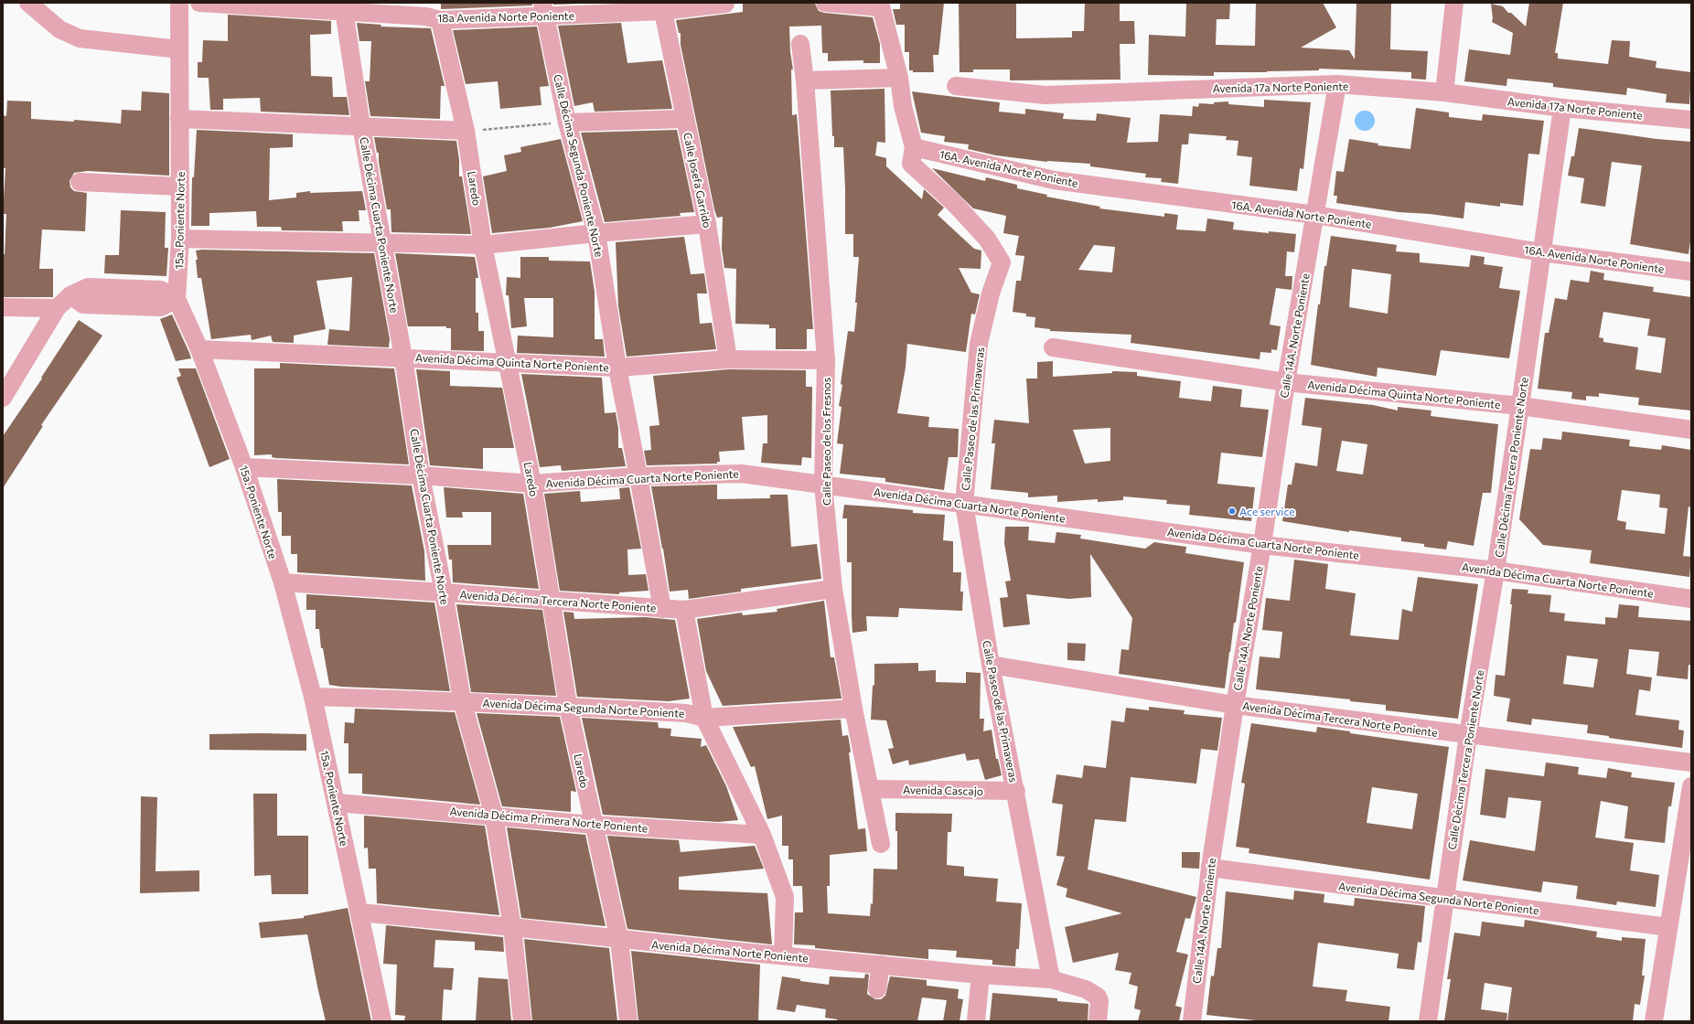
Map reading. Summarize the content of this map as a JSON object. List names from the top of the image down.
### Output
{
  "streets": {
    "street": [
      "18a Avenida Norte Poniente",
      "Avenida 17a Norte Poniente",
      "Calle Décima Segunda Poniente Norte",
      "16A. Avenida Norte Poniente",
      "Calle Josefa Garrido",
      "Laredo",
      "15a. Poniente Norte",
      "Calle Décima Cuarta Poniente Norte",
      "Calle 14A. Norte Poniente",
      "Avenida Décima Quinta Norte Poniente",
      "Calle Paseo de las Primaveras",
      "Calle Paseo de los Fresnos",
      "Calle Décima Tercera Poniente Norte",
      "Avenida Décima Cuarta Norte Poniente",
      "Avenida Décima Tercera Norte Poniente",
      "Avenida Décima Segunda Norte Poniente",
      "Avenida Cascajo",
      "Avenida Décima Primera Norte Poniente",
      "Avenida Décima Norte Poniente"
    ]
  },
  "crossings": [
    ["18a Avenida Norte Poniente", "Calle Décima Segunda Poniente Norte"],
    ["18a Avenida Norte Poniente", "Calle Josefa Garrido"],
    ["18a Avenida Norte Poniente", "Laredo"],
    ["18a Avenida Norte Poniente", "Calle Décima Cuarta Poniente Norte"],
    ["Avenida 17a Norte Poniente", "Calle 14A. Norte Poniente"],
    ["Avenida 17a Norte Poniente", "Calle Décima Tercera Poniente Norte"],
    ["Calle Décima Segunda Poniente Norte", "Avenida Décima Quinta Norte Poniente"],
    ["Calle Décima Segunda Poniente Norte", "Avenida Décima Cuarta Norte Poniente"],
    ["Calle Décima Segunda Poniente Norte", "Avenida Décima Tercera Norte Poniente"],
    ["16A. Avenida Norte Poniente", "Calle 14A. Norte Poniente"],
    ["16A. Avenida Norte Poniente", "Calle Paseo de las Primaveras"],
    ["16A. Avenida Norte Poniente", "Calle Décima Tercera Poniente Norte"],
    ["Calle Josefa Garrido", "Avenida Décima Quinta Norte Poniente"],
    ["Laredo", "Avenida Décima Quinta Norte Poniente"],
    ["Laredo", "Avenida Décima Cuarta Norte Poniente"],
    ["Laredo", "Avenida Décima Tercera Norte Poniente"],
    ["Laredo", "Avenida Décima Segunda Norte Poniente"],
    ["Laredo", "Avenida Décima Primera Norte Poniente"],
    ["Laredo", "Avenida Décima Norte Poniente"],
    ["15a. Poniente Norte", "Avenida Décima Quinta Norte Poniente"],
    ["15a. Poniente Norte", "Avenida Décima Cuarta Norte Poniente"],
    ["15a. Poniente Norte", "Avenida Décima Tercera Norte Poniente"],
    ["15a. Poniente Norte", "Avenida Décima Segunda Norte Poniente"],
    ["15a. Poniente Norte", "Avenida Décima Primera Norte Poniente"],
    ["15a. Poniente Norte", "Avenida Décima Norte Poniente"],
    ["Calle Décima Cuarta Poniente Norte", "Avenida Décima Quinta Norte Poniente"],
    ["Calle Décima Cuarta Poniente Norte", "Avenida Décima Cuarta Norte Poniente"],
    ["Calle Décima Cuarta Poniente Norte", "Avenida Décima Tercera Norte Poniente"],
    ["Calle Décima Cuarta Poniente Norte", "Avenida Décima Segunda Norte Poniente"],
    ["Calle Décima Cuarta Poniente Norte", "Avenida Décima Primera Norte Poniente"],
    ["Calle Décima Cuarta Poniente Norte", "Avenida Décima Norte Poniente"],
    ["Calle 14A. Norte Poniente", "Avenida Décima Quinta Norte Poniente"],
    ["Calle 14A. Norte Poniente", "Avenida Décima Cuarta Norte Poniente"],
    ["Calle 14A. Norte Poniente", "Avenida Décima Tercera Norte Poniente"],
    ["Calle 14A. Norte Poniente", "Avenida Décima Segunda Norte Poniente"],
    ["Avenida Décima Quinta Norte Poniente", "Calle Paseo de los Fresnos"],
    ["Avenida Décima Quinta Norte Poniente", "Calle Décima Tercera Poniente Norte"],
    ["Calle Paseo de las Primaveras", "Avenida Décima Cuarta Norte Poniente"],
    ["Calle Paseo de las Primaveras", "Avenida Décima Tercera Norte Poniente"],
    ["Calle Paseo de las Primaveras", "Avenida Cascajo"],
    ["Calle Paseo de las Primaveras", "Avenida Décima Norte Poniente"],
    ["Calle Paseo de los Fresnos", "Avenida Décima Cuarta Norte Poniente"],
    ["Calle Paseo de los Fresnos", "Avenida Décima Tercera Norte Poniente"],
    ["Calle Paseo de los Fresnos", "Avenida Décima Segunda Norte Poniente"],
    ["Calle Paseo de los Fresnos", "Avenida Cascajo"],
    ["Calle Décima Tercera Poniente Norte", "Avenida Décima Cuarta Norte Poniente"],
    ["Calle Décima Tercera Poniente Norte", "Avenida Décima Tercera Norte Poniente"],
    ["Calle Décima Tercera Poniente Norte", "Avenida Décima Segunda Norte Poniente"]
  ],
  "places": ["Ace service"]
}
